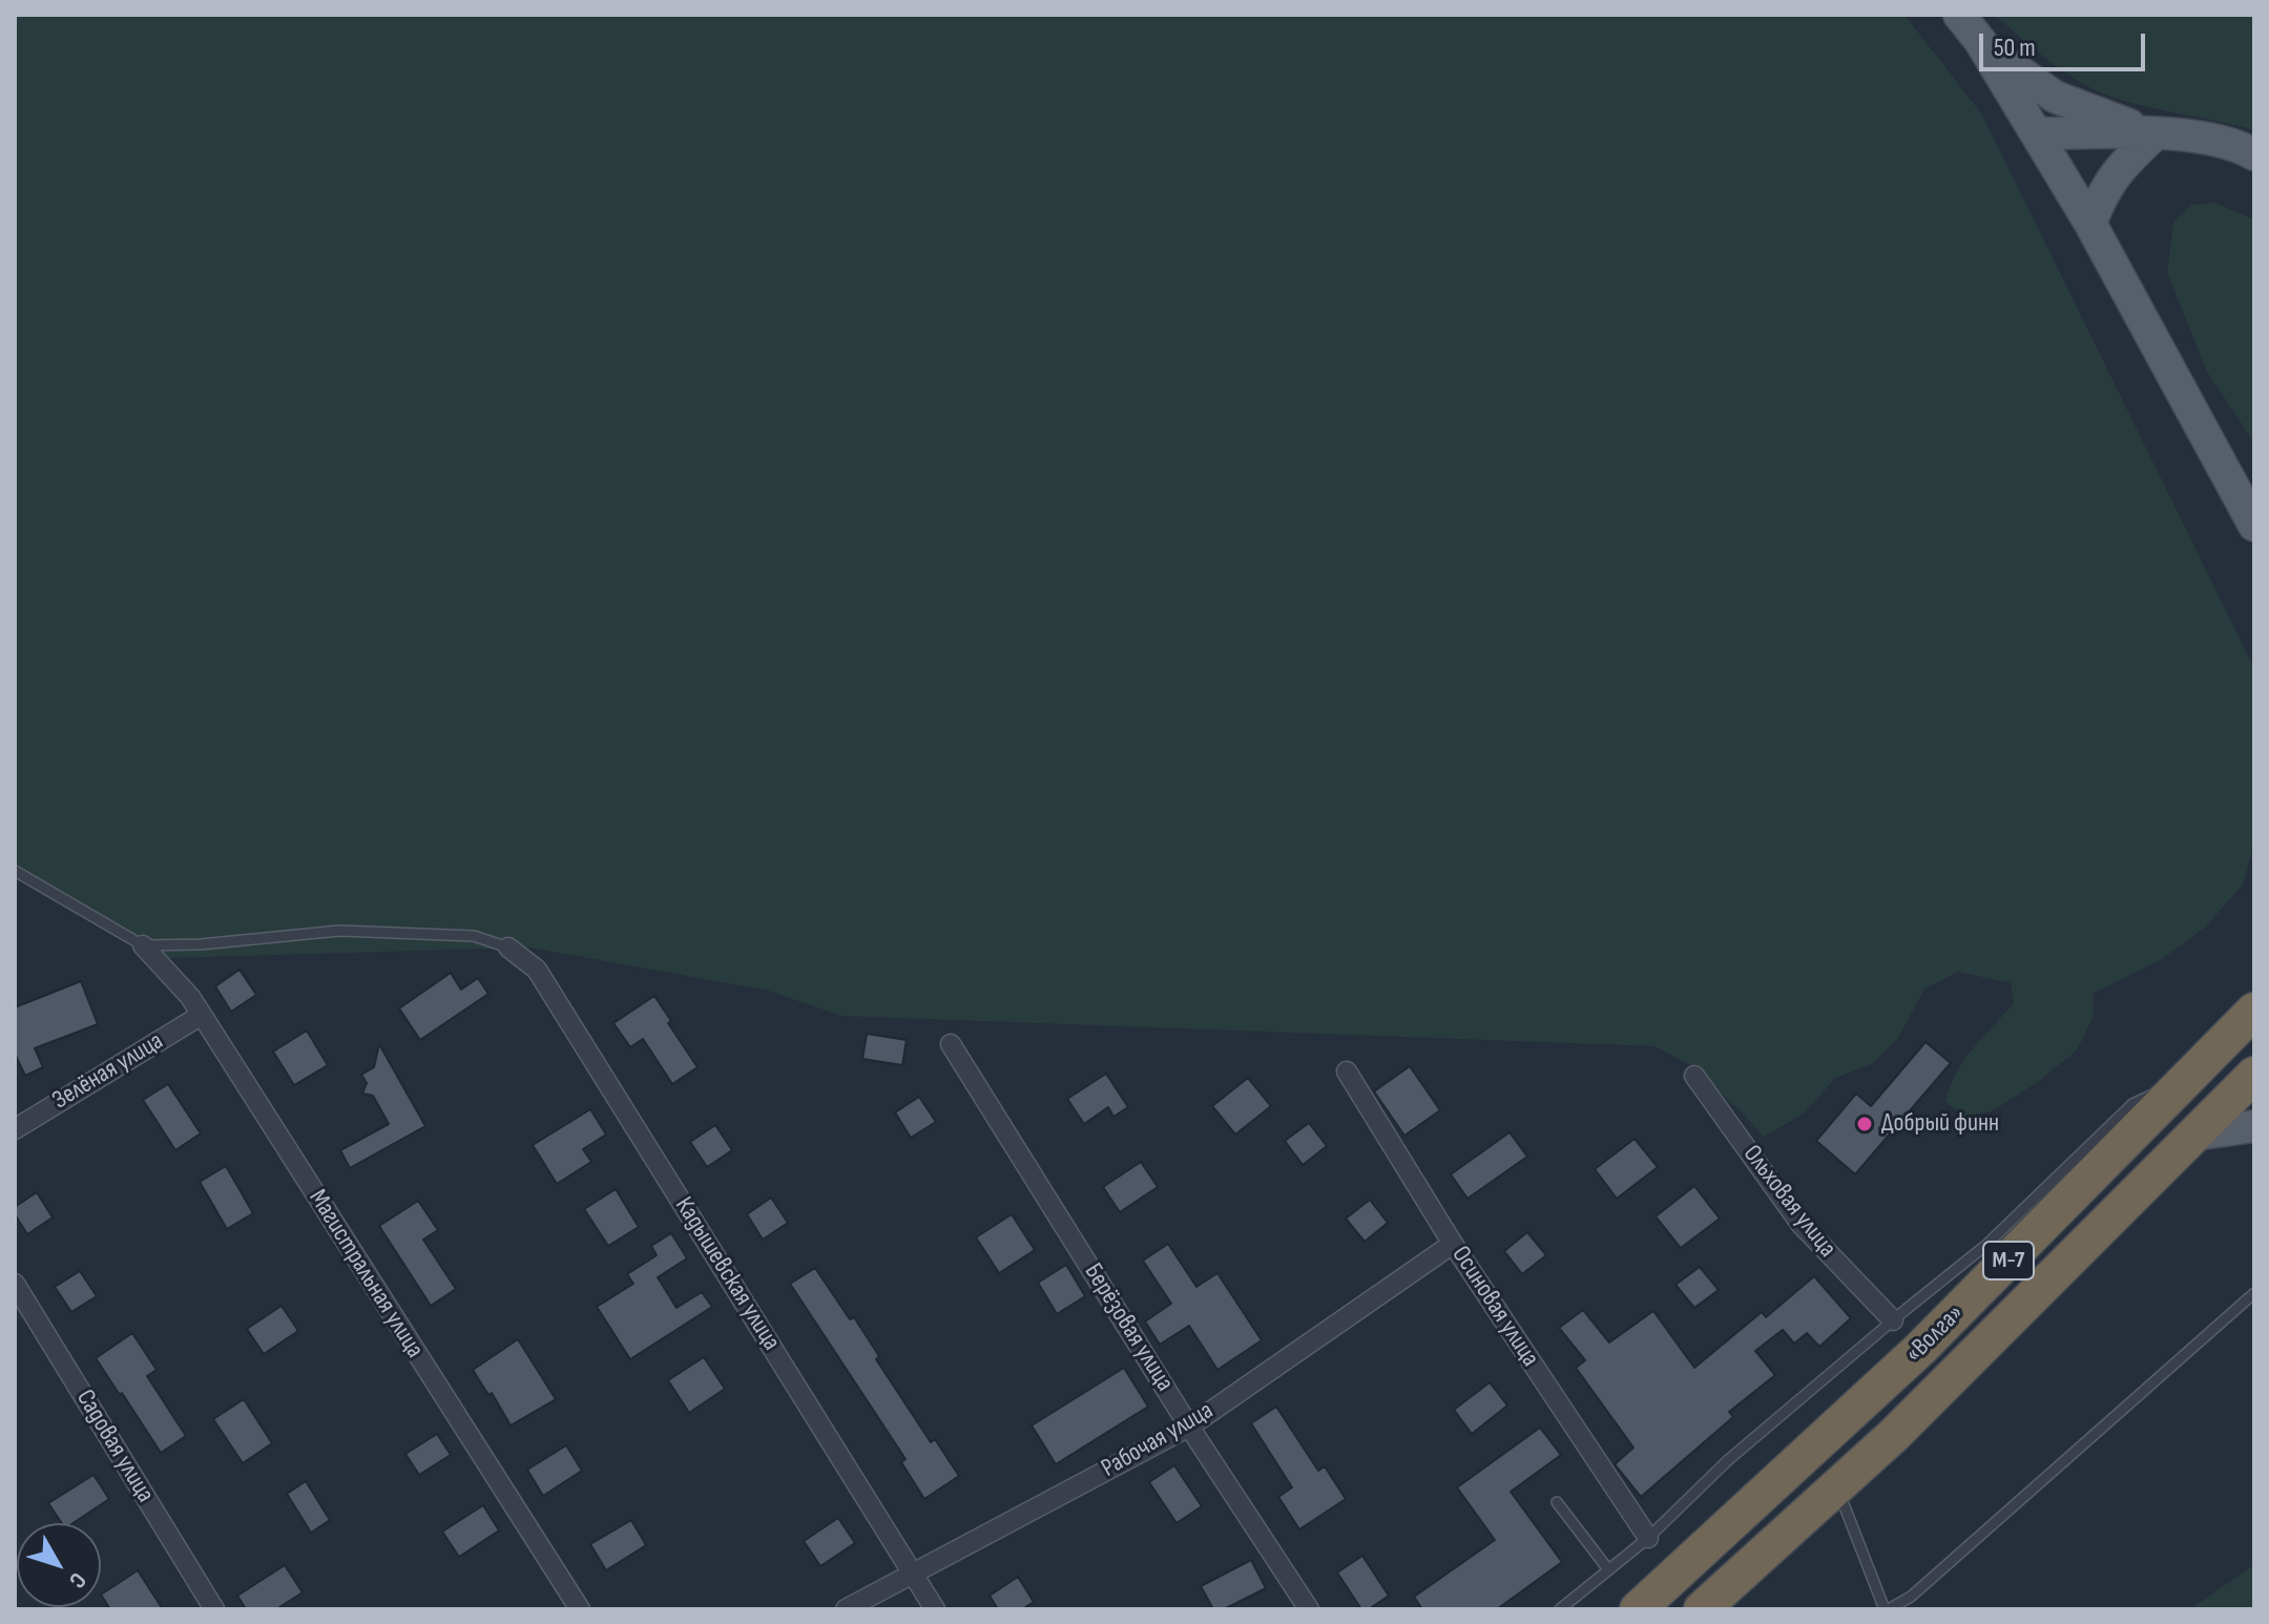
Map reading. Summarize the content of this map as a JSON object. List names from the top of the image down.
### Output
{
  "streets": {
    "highway": ["М-7", "«Волга»"],
    "street": [
      "Зелёная улица",
      "Ольховая улица",
      "Магистральная улица",
      "Кадышевская улица",
      "Осиновая улица",
      "Берёзовая улица",
      "Рабочая улица",
      "Садовая улица"
    ]
  },
  "crossings": [
    ["Зелёная улица", "Магистральная улица"],
    ["Кадышевская улица", "Рабочая улица"],
    ["Осиновая улица", "Рабочая улица"],
    ["Берёзовая улица", "Рабочая улица"]
  ],
  "places": ["Добрый финн"],
  "scale_bar": "50 m",
  "north": "bottom right"
}
